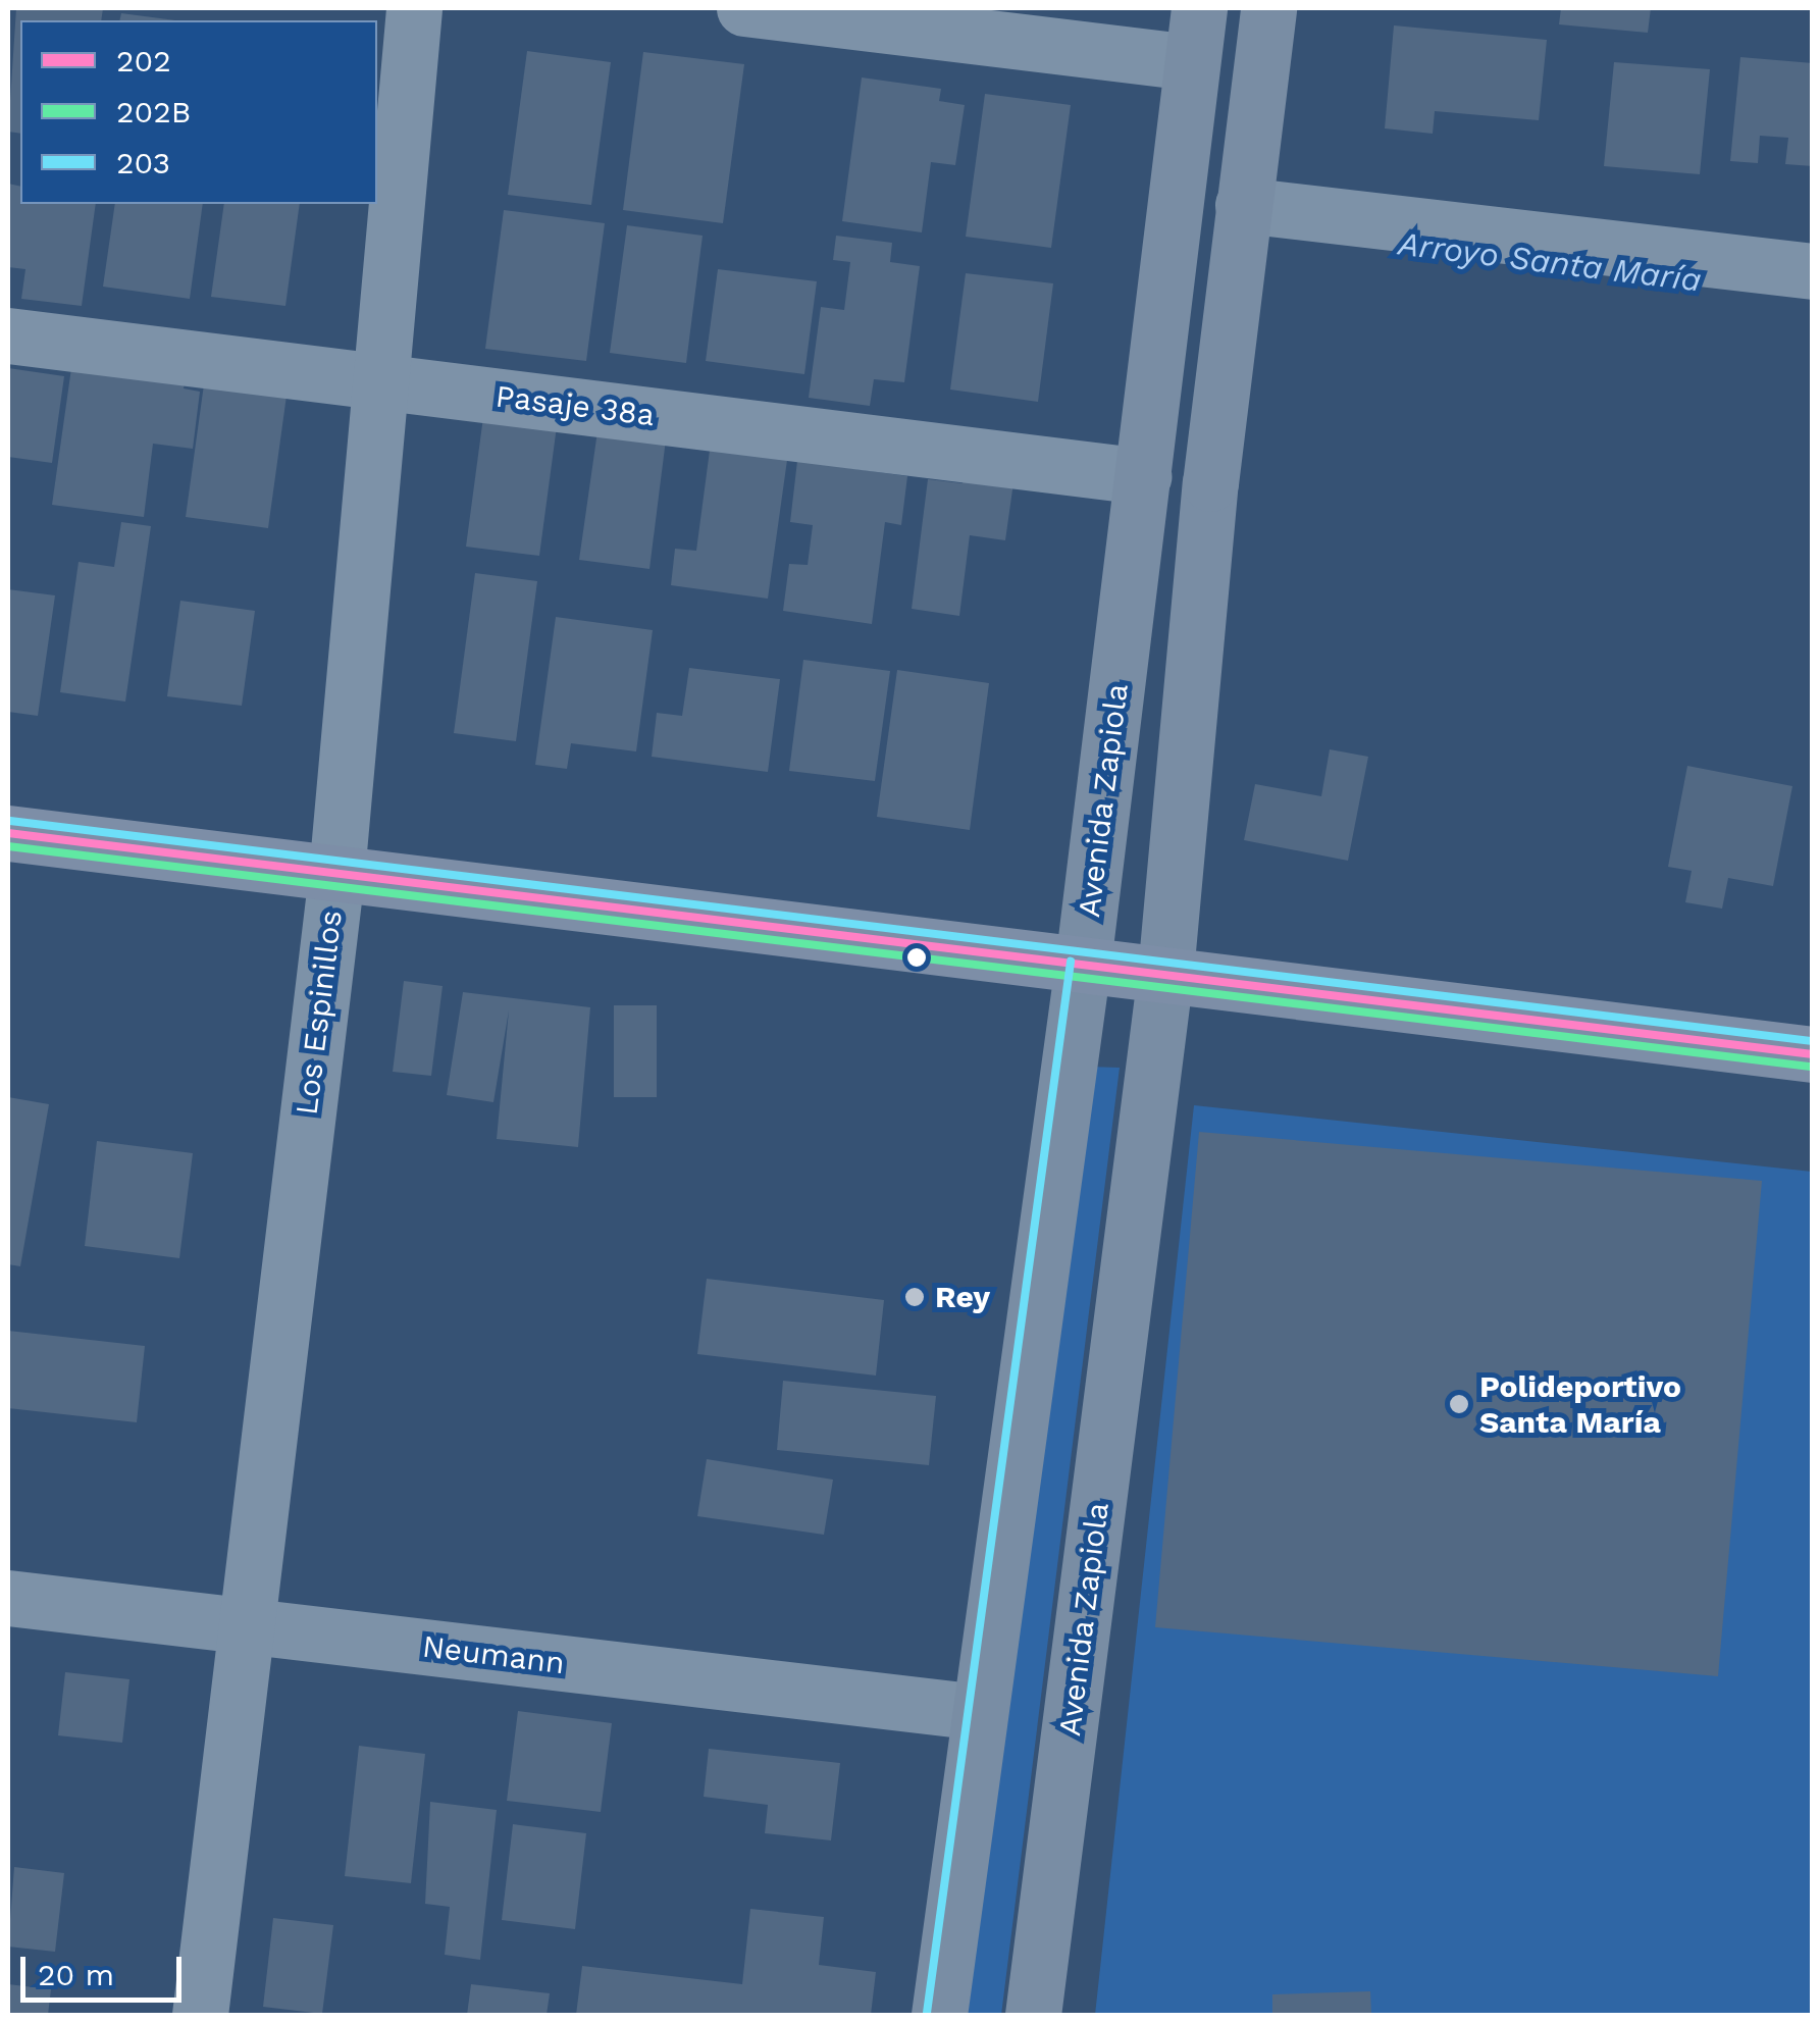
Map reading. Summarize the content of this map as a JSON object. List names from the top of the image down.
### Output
{
  "streets": {
    "main road": ["Avenida Zapiola"],
    "street": ["Pasaje 38a", "Los Espinillos", "Neumann"]
  },
  "crossings": [
    ["Pasaje 38a", "Avenida Zapiola"],
    ["Pasaje 38a", "Los Espinillos"],
    ["Avenida Zapiola", "Neumann"],
    ["Los Espinillos", "Neumann"]
  ],
  "water": ["Arroyo Santa María"],
  "places": ["Rey", "Polideportivo Santa María"],
  "lines": ["transit line 203", "transit line 202", "transit line 202B"],
  "legend": ["202", "202B", "203"],
  "scale_bar": "20 m"
}
